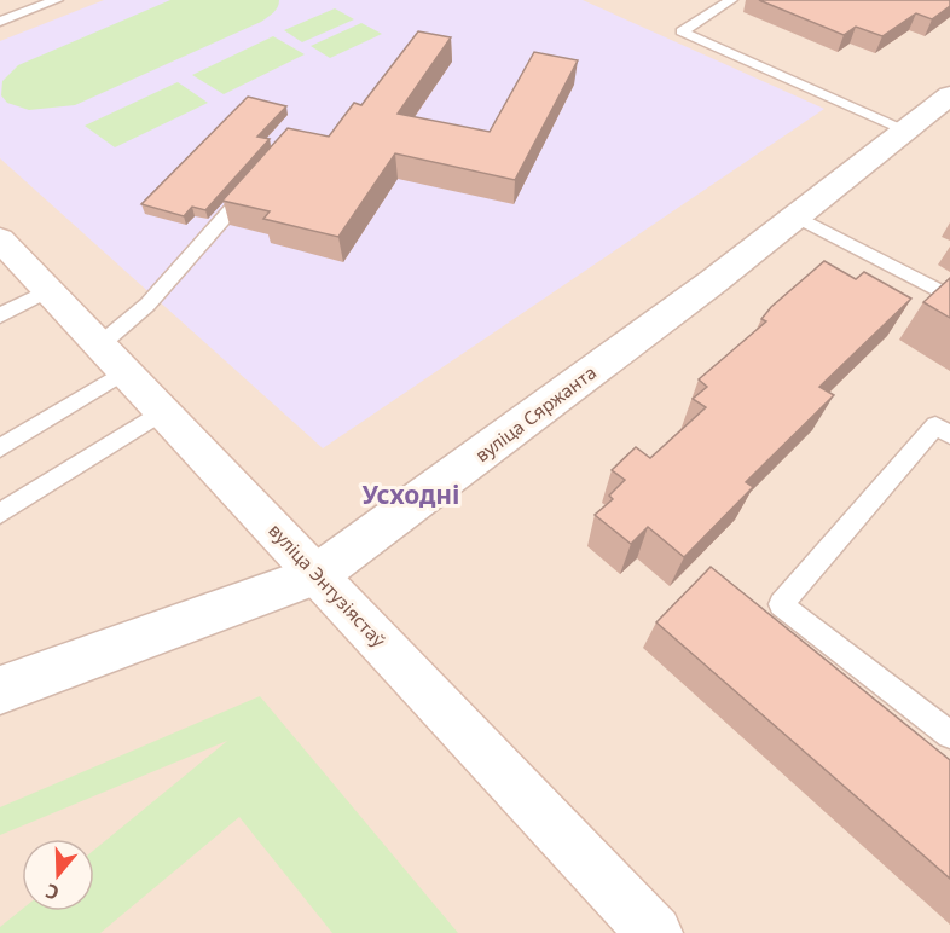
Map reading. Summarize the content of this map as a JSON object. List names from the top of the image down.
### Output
{
  "streets": {
    "street": ["вуліца Сяржанта", "вуліца Энтузіястаў"]
  },
  "crossings": [
    ["вуліца Сяржанта", "вуліца Энтузіястаў"]
  ],
  "districts": ["Усходні"],
  "north": "bottom"
}
